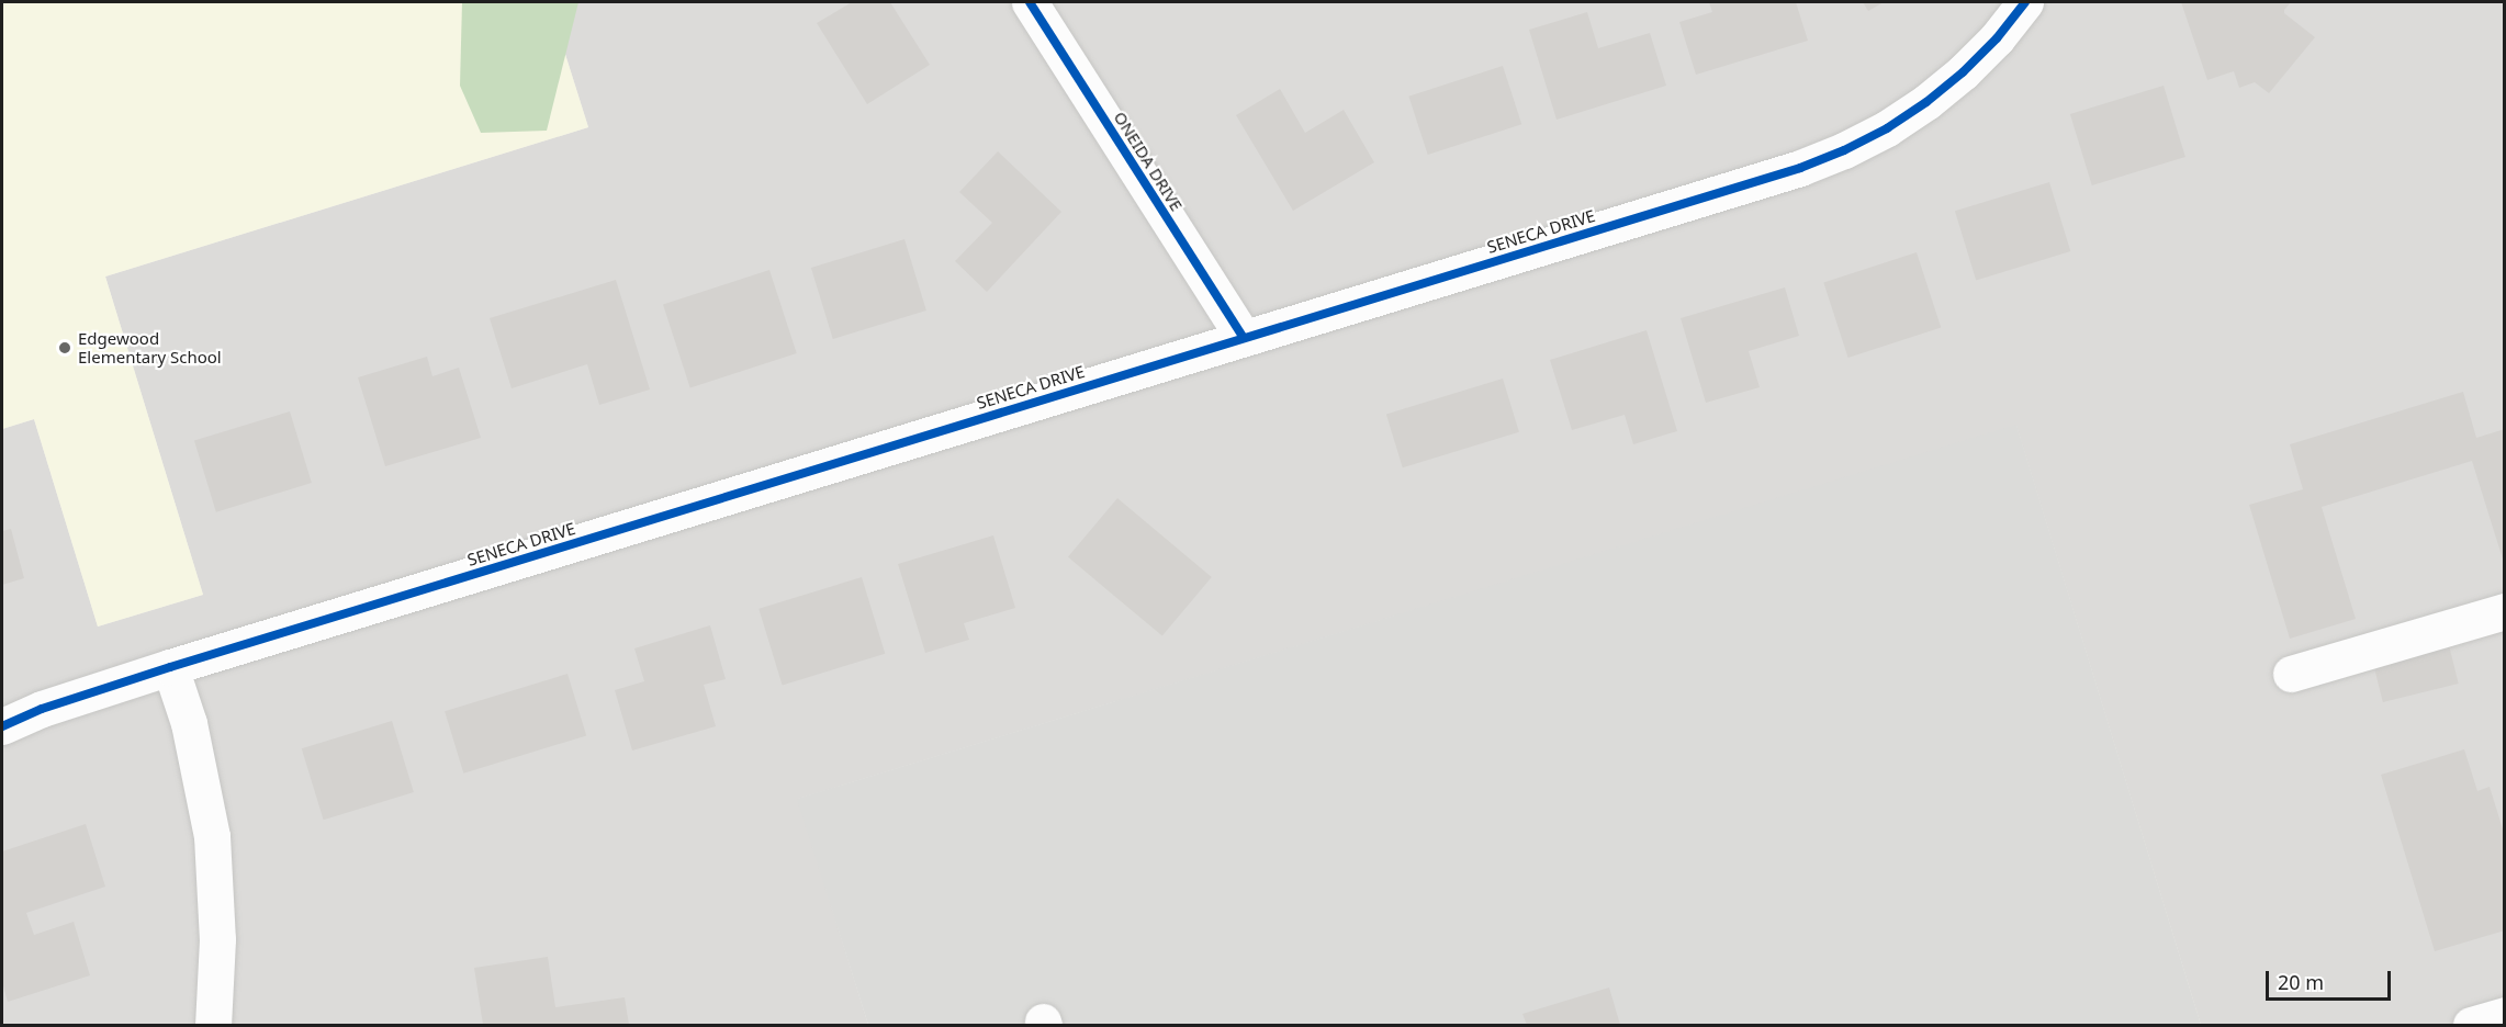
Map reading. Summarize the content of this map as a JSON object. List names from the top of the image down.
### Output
{
  "streets": {
    "street": ["ONEIDA DRIVE", "SENECA DRIVE"]
  },
  "crossings": [
    ["ONEIDA DRIVE", "SENECA DRIVE"]
  ],
  "places": ["Edgewood Elementary School"],
  "scale_bar": "20 m"
}
